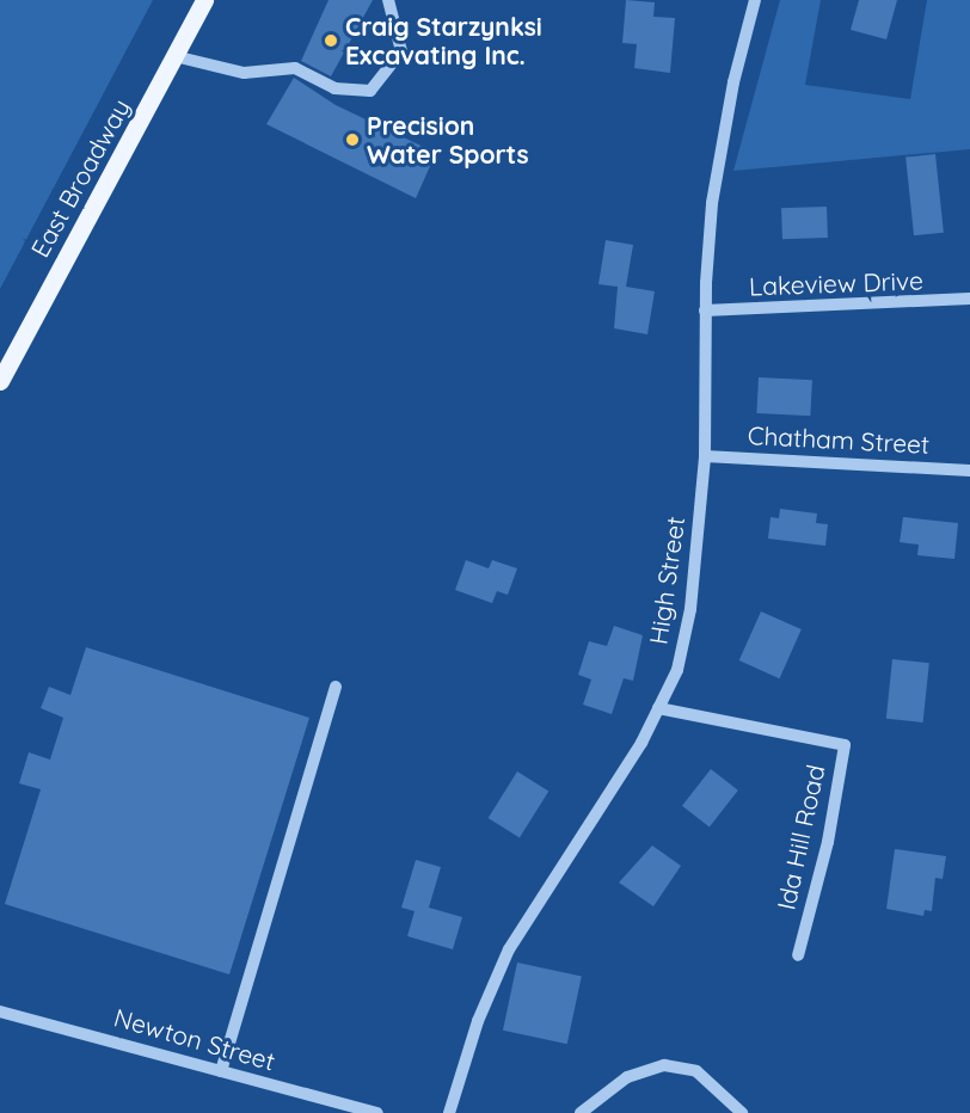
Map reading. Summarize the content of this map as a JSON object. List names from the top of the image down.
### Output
{
  "streets": {
    "main road": ["East Broadway"],
    "street": [
      "Lakeview Drive",
      "Chatham Street",
      "High Street",
      "Ida Hill Road",
      "Newton Street"
    ]
  },
  "crossings": [
    ["Lakeview Drive", "High Street"],
    ["Chatham Street", "High Street"],
    ["High Street", "Ida Hill Road"]
  ],
  "places": ["Craig Starzynksi Excavating Inc.", "Precision Water Sports"]
}
